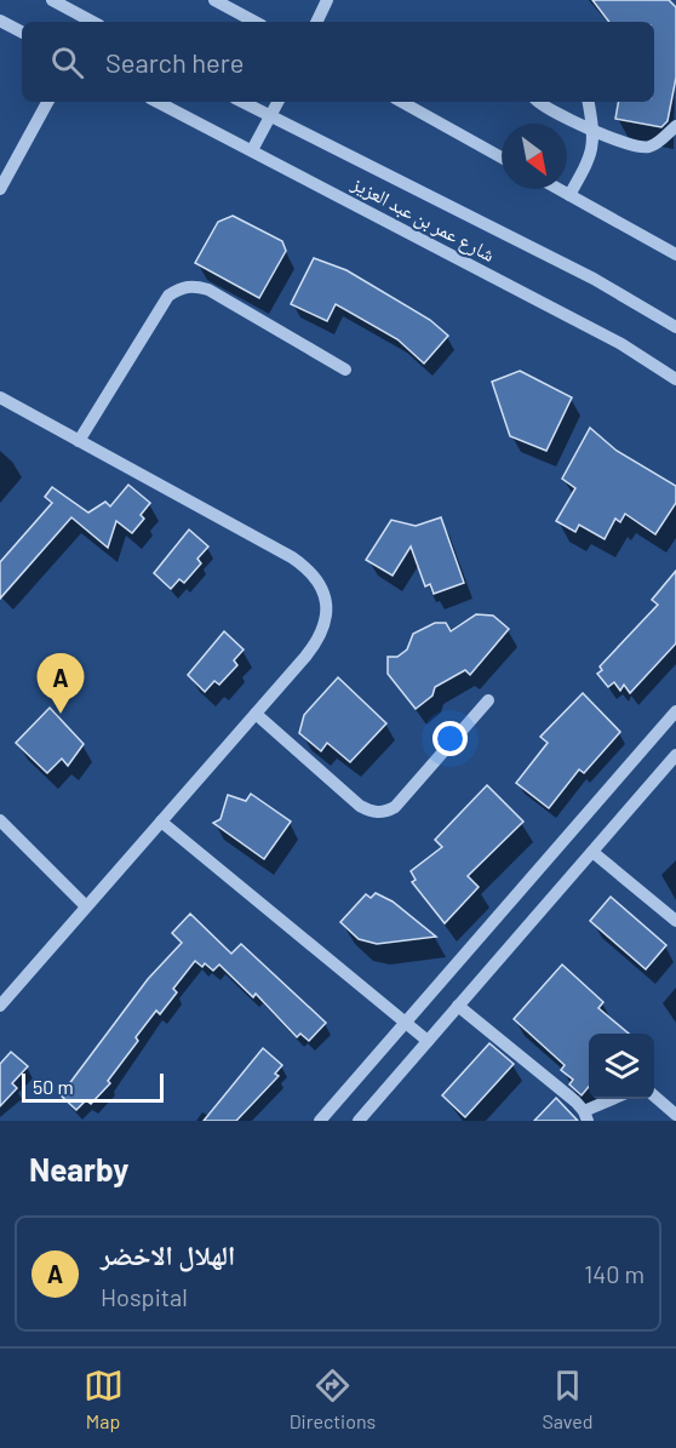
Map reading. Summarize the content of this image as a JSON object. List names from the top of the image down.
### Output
{
  "streets": {
    "street": ["شارع عمر بن عبد العزيز"]
  },
  "scale_bar": "50 m",
  "north": "bottom right",
  "page": {
    "search": "Search here",
    "pins": "A",
    "scale": "50 m",
    "heading": "Nearby",
    "list": [
      {
        "mark": "A",
        "name": "الهلال الاخضر",
        "note": "Hospital",
        "value": "140 m"
      }
    ],
    "nav": ["Map", "Directions", "Saved"]
  }
}
